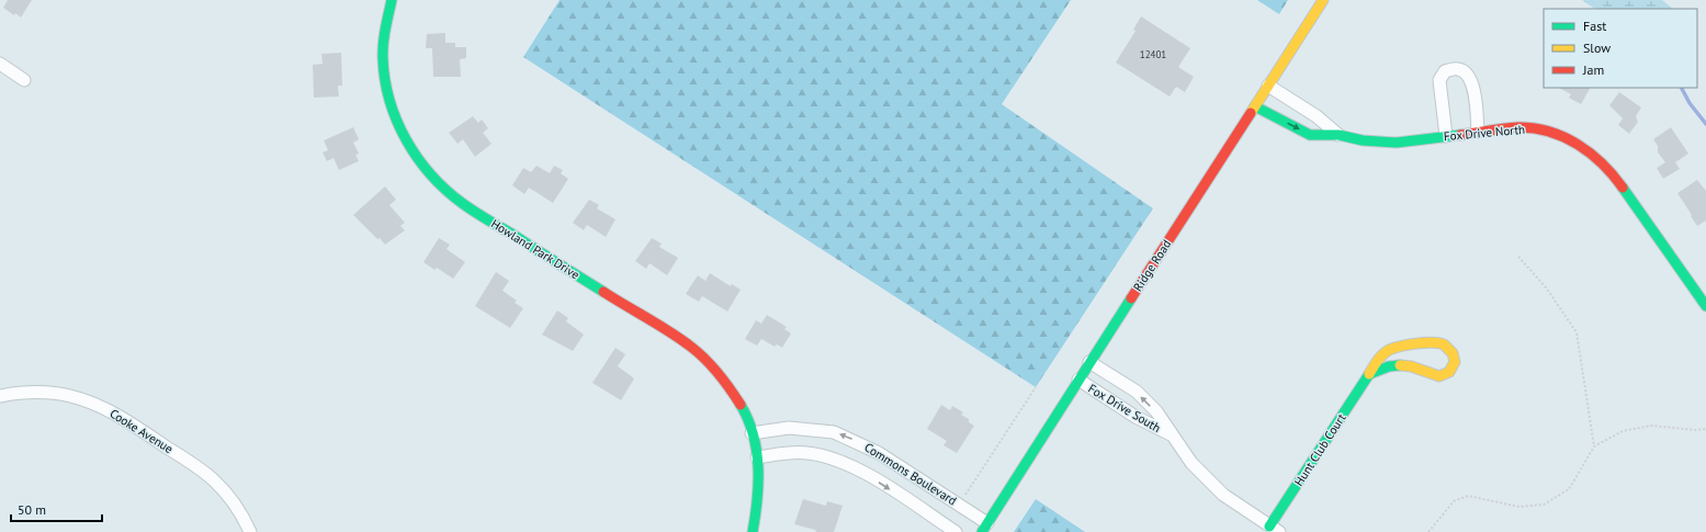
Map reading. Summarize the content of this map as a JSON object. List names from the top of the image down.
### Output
{
  "streets": {
    "street": [
      "Fox Drive North",
      "Howland Park Drive",
      "Ridge Road",
      "Fox Drive South",
      "Cooke Avenue",
      "Hunt Club Court",
      "Commons Boulevard"
    ]
  },
  "crossings": [
    ["Fox Drive North", "Ridge Road"],
    ["Howland Park Drive", "Commons Boulevard"],
    ["Ridge Road", "Fox Drive South"],
    ["Ridge Road", "Commons Boulevard"],
    ["Fox Drive South", "Hunt Club Court"]
  ],
  "house_numbers": ["12401"],
  "legend": ["Fast", "Slow", "Jam"],
  "scale_bar": "50 m"
}
